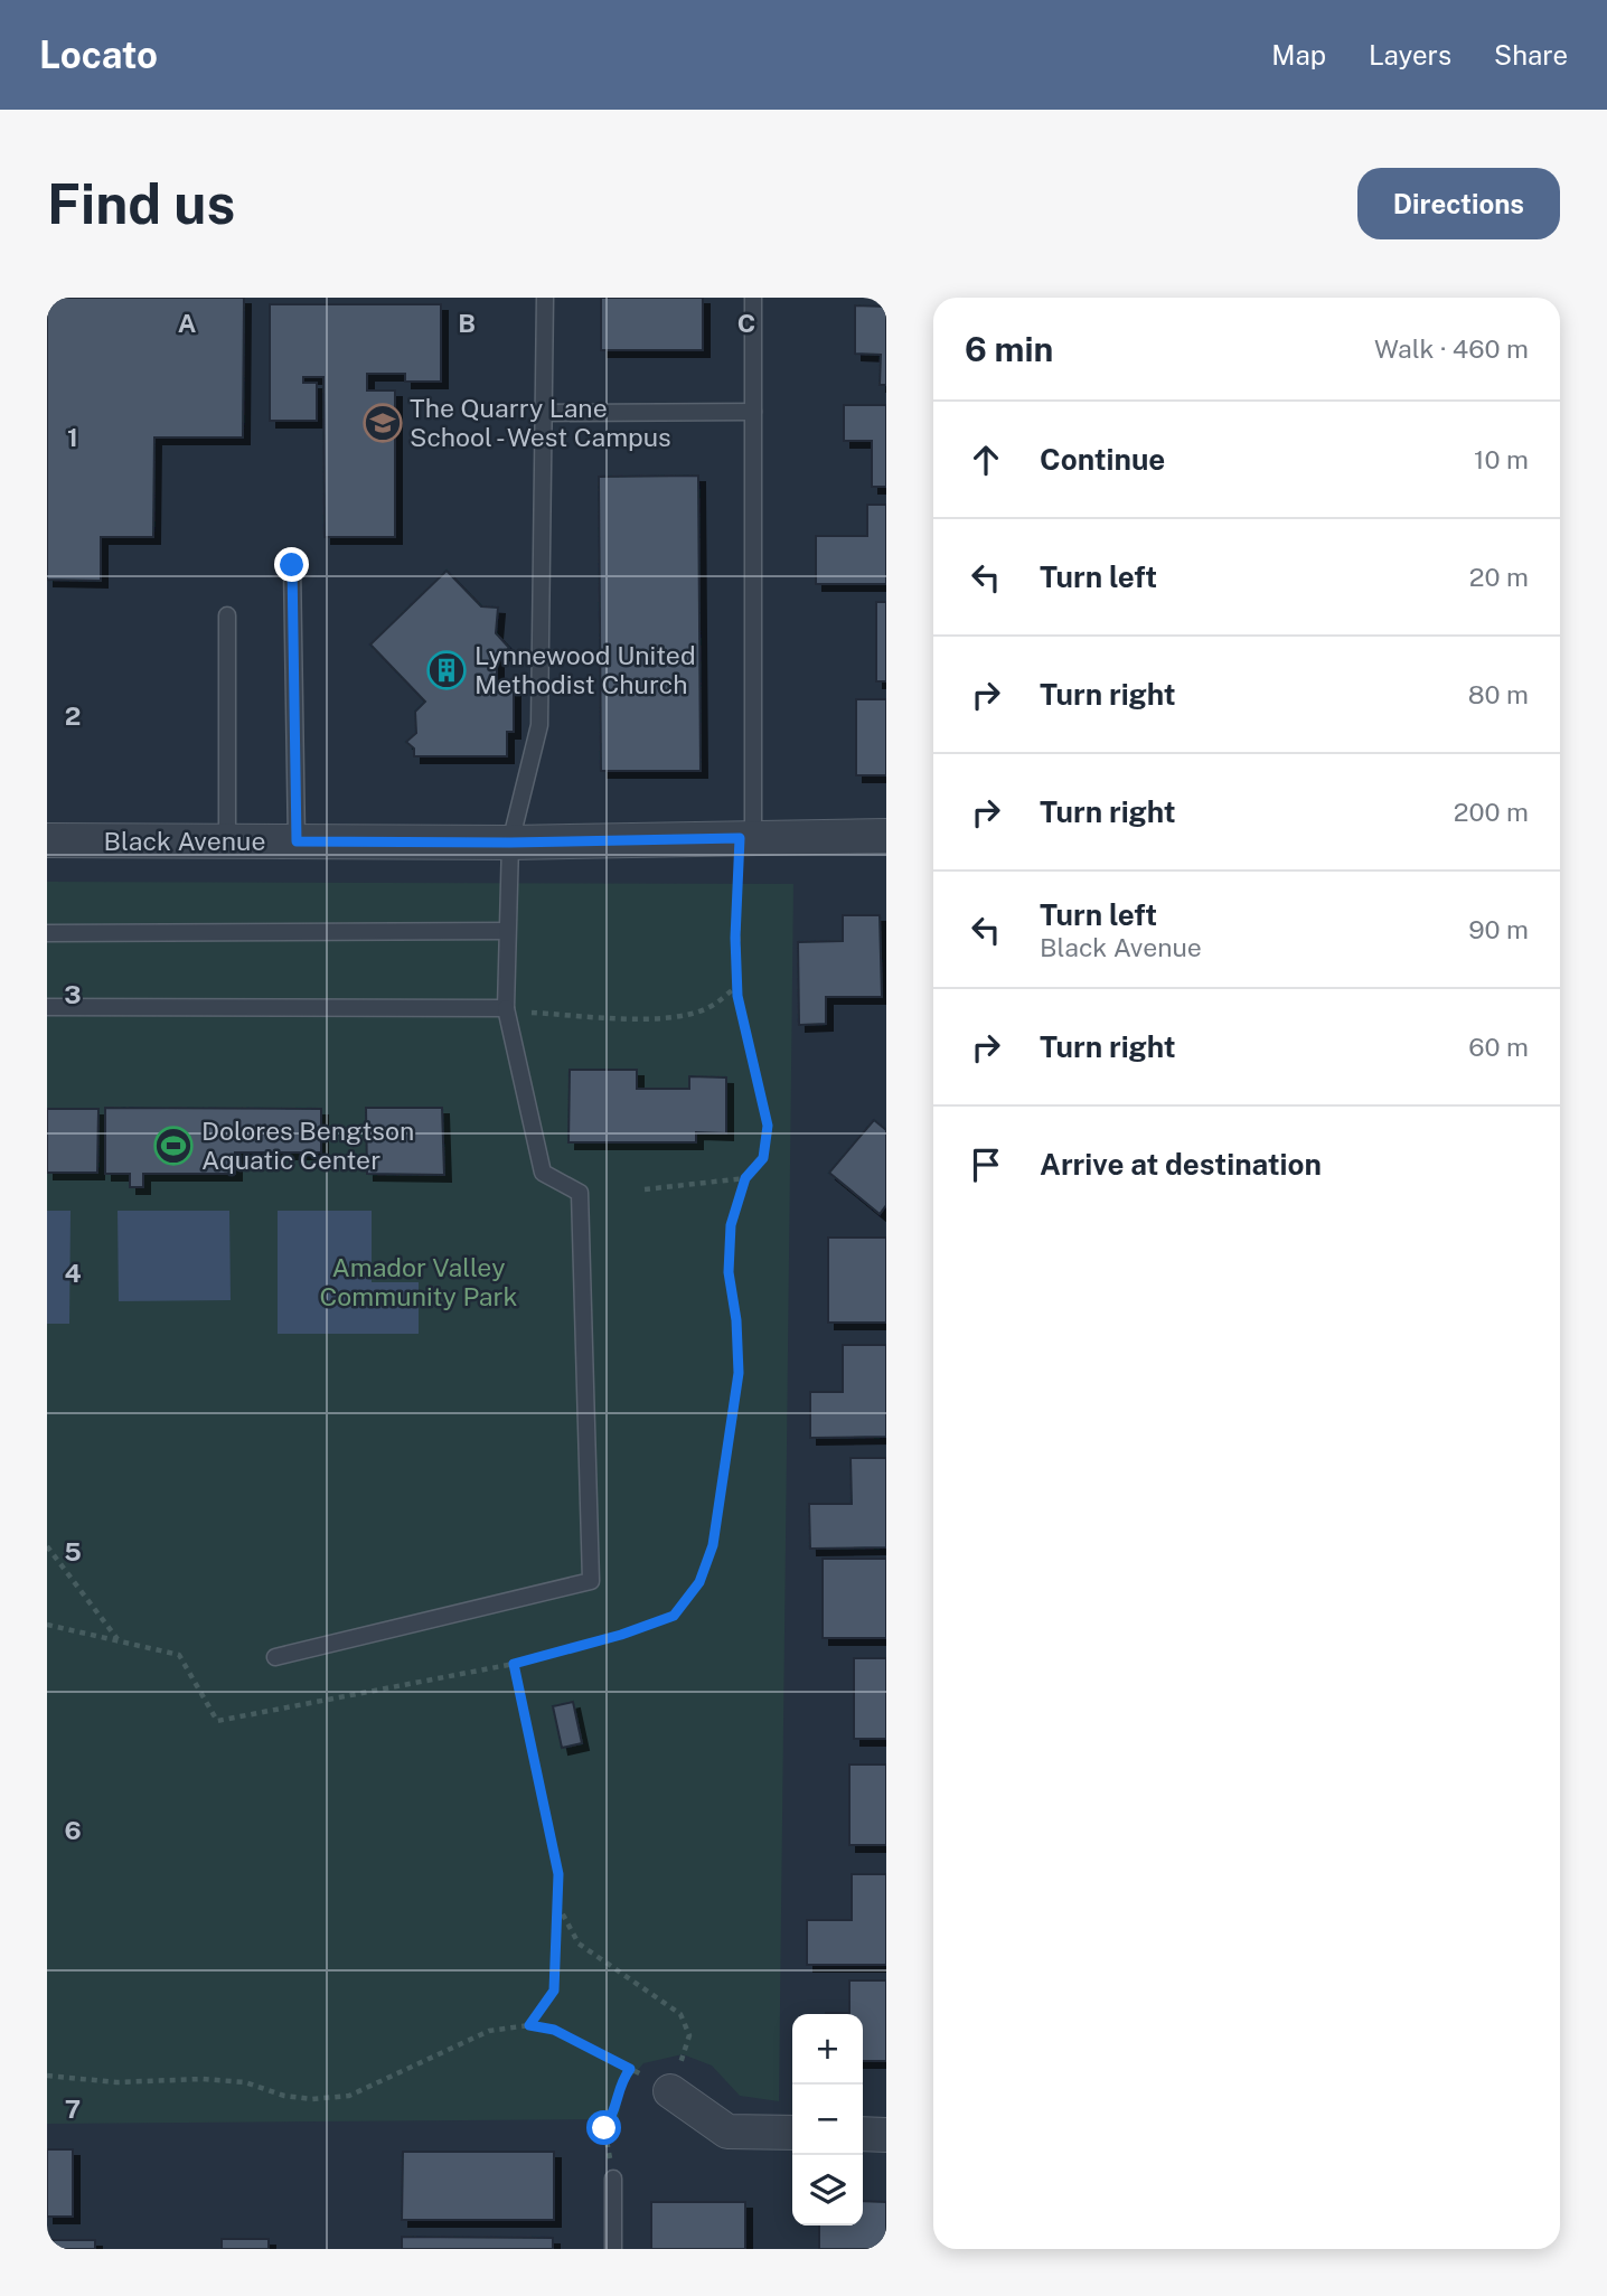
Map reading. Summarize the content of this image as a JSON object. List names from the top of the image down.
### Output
{
  "streets": {
    "street": ["Black Avenue"]
  },
  "parks": ["Amador Valley Community Park"],
  "places": {
    "school or university": ["The Quarry Lane School - West Campus"],
    "building": ["Lynnewood United Methodist Church"],
    "sports": ["Dolores Bengtson Aquatic Center"]
  },
  "page": {
    "header": "Locato",
    "nav": ["Map", "Layers", "Share"],
    "buttons": "Directions",
    "title": "Find us",
    "heading": ["6 min", "Walk · 460 m"],
    "list": [
      ["Continue", "10 m"],
      ["Turn left", "20 m"],
      ["Turn right", "80 m"],
      ["Turn right", "200 m"],
      ["Turn left", "Black Avenue", "90 m"],
      ["Turn right", "60 m"],
      "Arrive at destination"
    ],
    "map_buttons": ["+", "−"]
  },
  "grid": {
    "columns": ["A", "B", "C"],
    "rows": [
      "1",
      "2",
      "3",
      "4",
      "5",
      "6",
      "7"
    ]
  }
}
